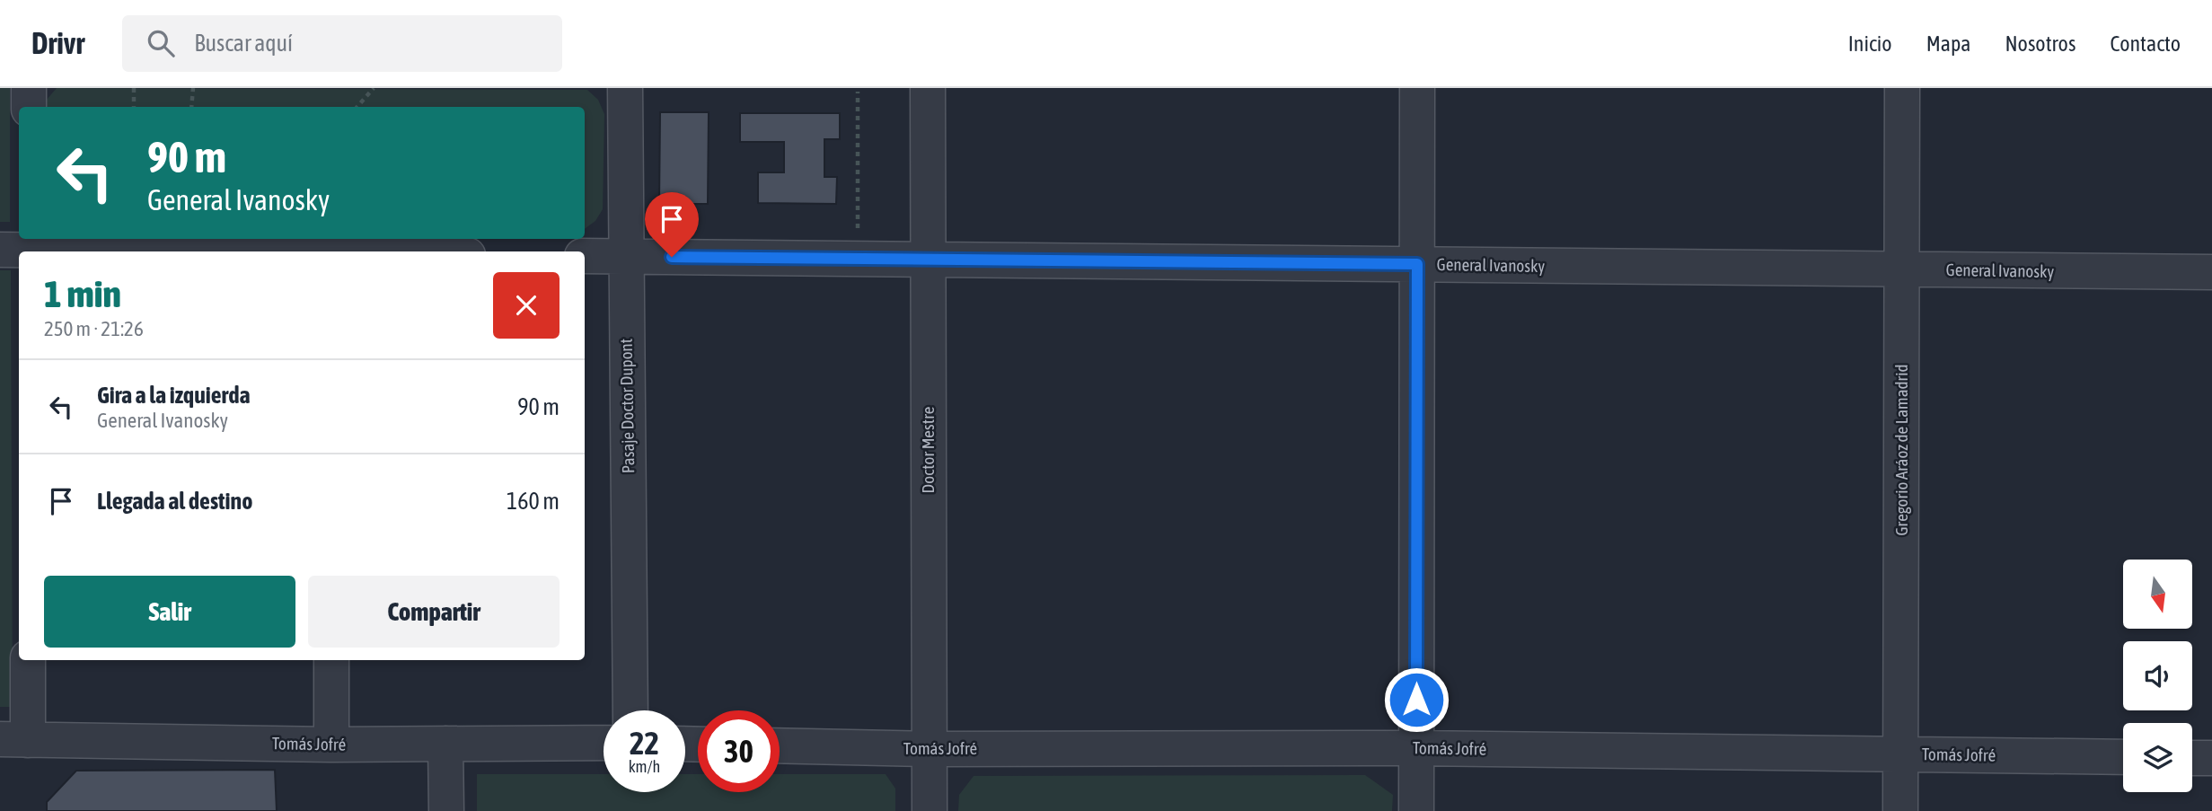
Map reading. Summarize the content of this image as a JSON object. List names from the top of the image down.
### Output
{
  "streets": {
    "street": [
      "General Ivanosky",
      "Pasaje Doctor Dupont",
      "Doctor Mestre",
      "Gregorio Aráoz de Lamadrid",
      "Tomás Jofré"
    ]
  },
  "crossings": [
    ["General Ivanosky", "Pasaje Doctor Dupont"],
    ["General Ivanosky", "Doctor Mestre"],
    ["General Ivanosky", "Gregorio Aráoz de Lamadrid"],
    ["Doctor Mestre", "Tomás Jofré"],
    ["Gregorio Aráoz de Lamadrid", "Tomás Jofré"]
  ],
  "north": "bottom",
  "page": {
    "header": "Drivr",
    "search": "Buscar aquí",
    "nav": [
      "Inicio",
      "Mapa",
      "Nosotros",
      "Contacto"
    ],
    "turn": ["90 m", "General Ivanosky"],
    "heading": ["1 min", "250 m · 21:26"],
    "list": [
      {
        "name": "Gira a la izquierda",
        "note": "General Ivanosky",
        "value": "90 m"
      },
      {
        "name": "Llegada al destino",
        "value": "160 m"
      }
    ],
    "buttons": ["Salir", "Compartir"],
    "speed": "22 km/h",
    "limit": "30"
  }
}
